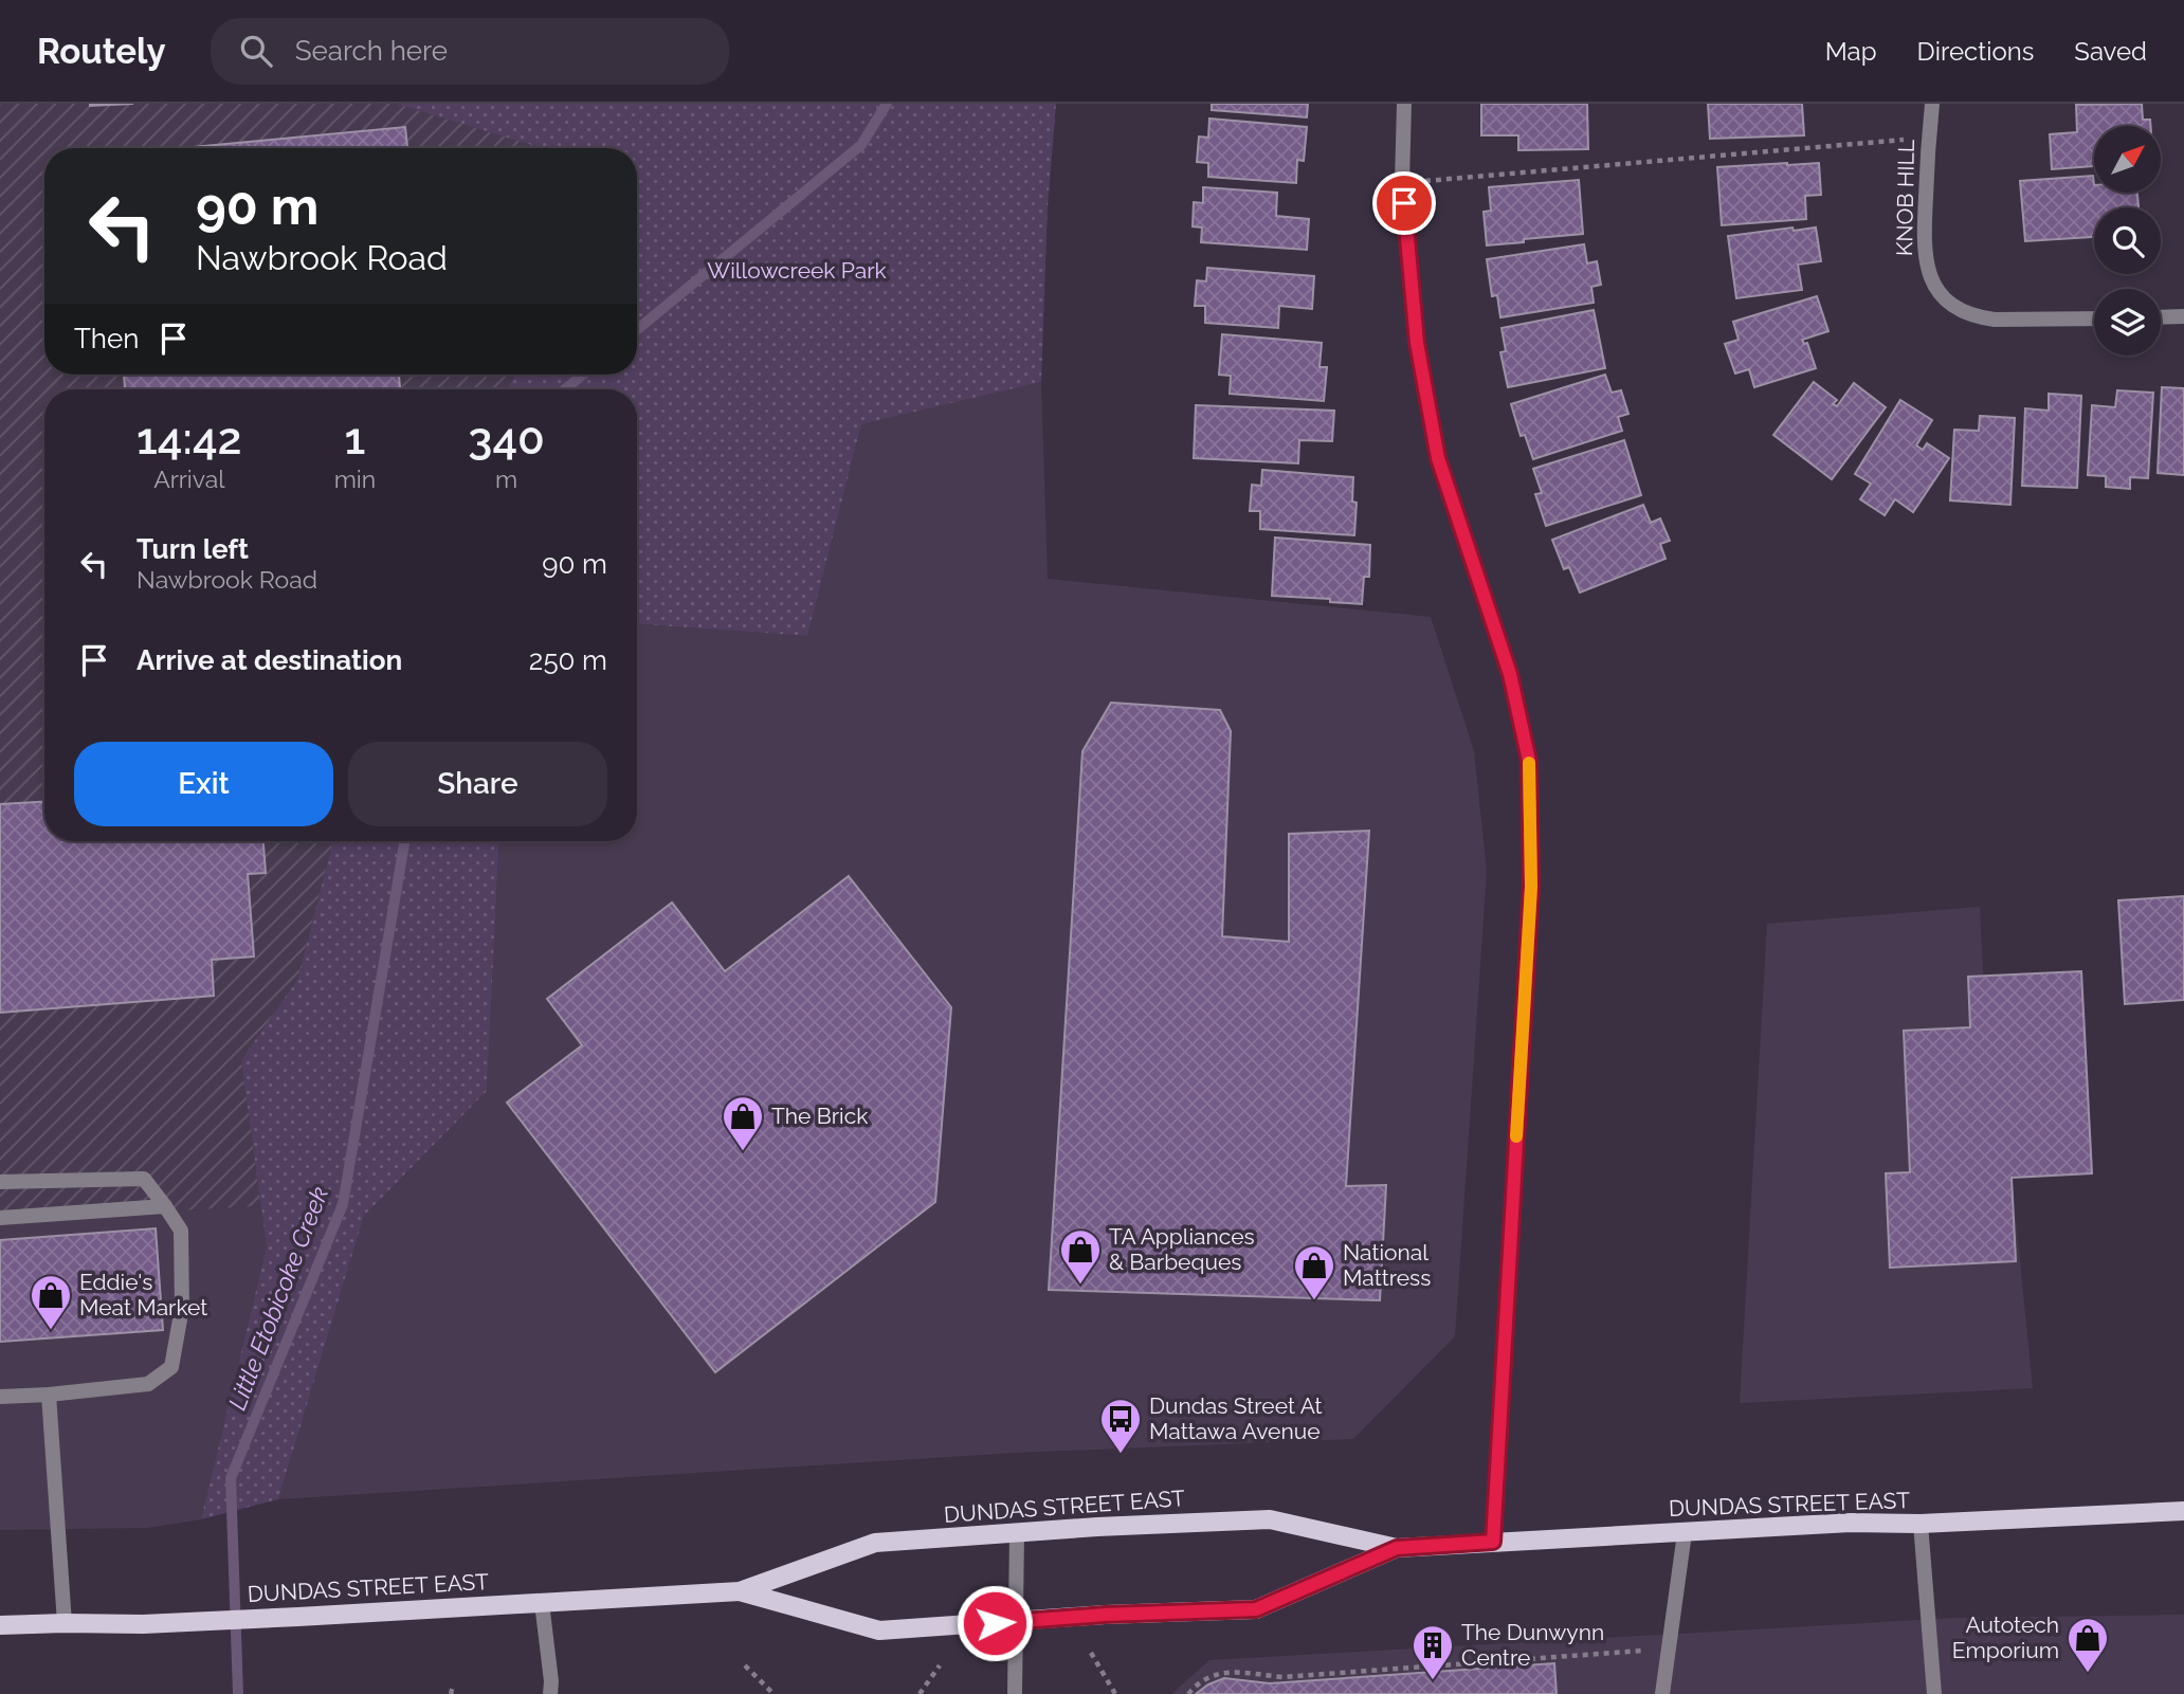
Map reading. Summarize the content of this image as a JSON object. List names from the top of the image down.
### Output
{
  "streets": {
    "main road": ["DUNDAS STREET EAST"],
    "street": ["KNOB HILL"]
  },
  "water": ["Little Etobicoke Creek"],
  "parks": ["Willowcreek Park"],
  "places": {
    "shop": [
      "The Brick",
      "TA Appliances & Barbeques",
      "National Mattress",
      "Eddie's Meat Market",
      "Autotech Emporium"
    ],
    "bus stop": ["Dundas Street At Mattawa Avenue"],
    "building": ["The Dunwynn Centre"]
  },
  "north": "top right",
  "page": {
    "header": "Routely",
    "search": "Search here",
    "nav": ["Map", "Directions", "Saved"],
    "turn": ["90 m", "Nawbrook Road"],
    "then": "Then",
    "eta": [
      "14:42",
      "Arrival",
      "1",
      "min",
      "340",
      "m"
    ],
    "list": [
      {
        "name": "Turn left",
        "note": "Nawbrook Road",
        "value": "90 m"
      },
      {
        "name": "Arrive at destination",
        "value": "250 m"
      }
    ],
    "buttons": ["Exit", "Share"]
  }
}
